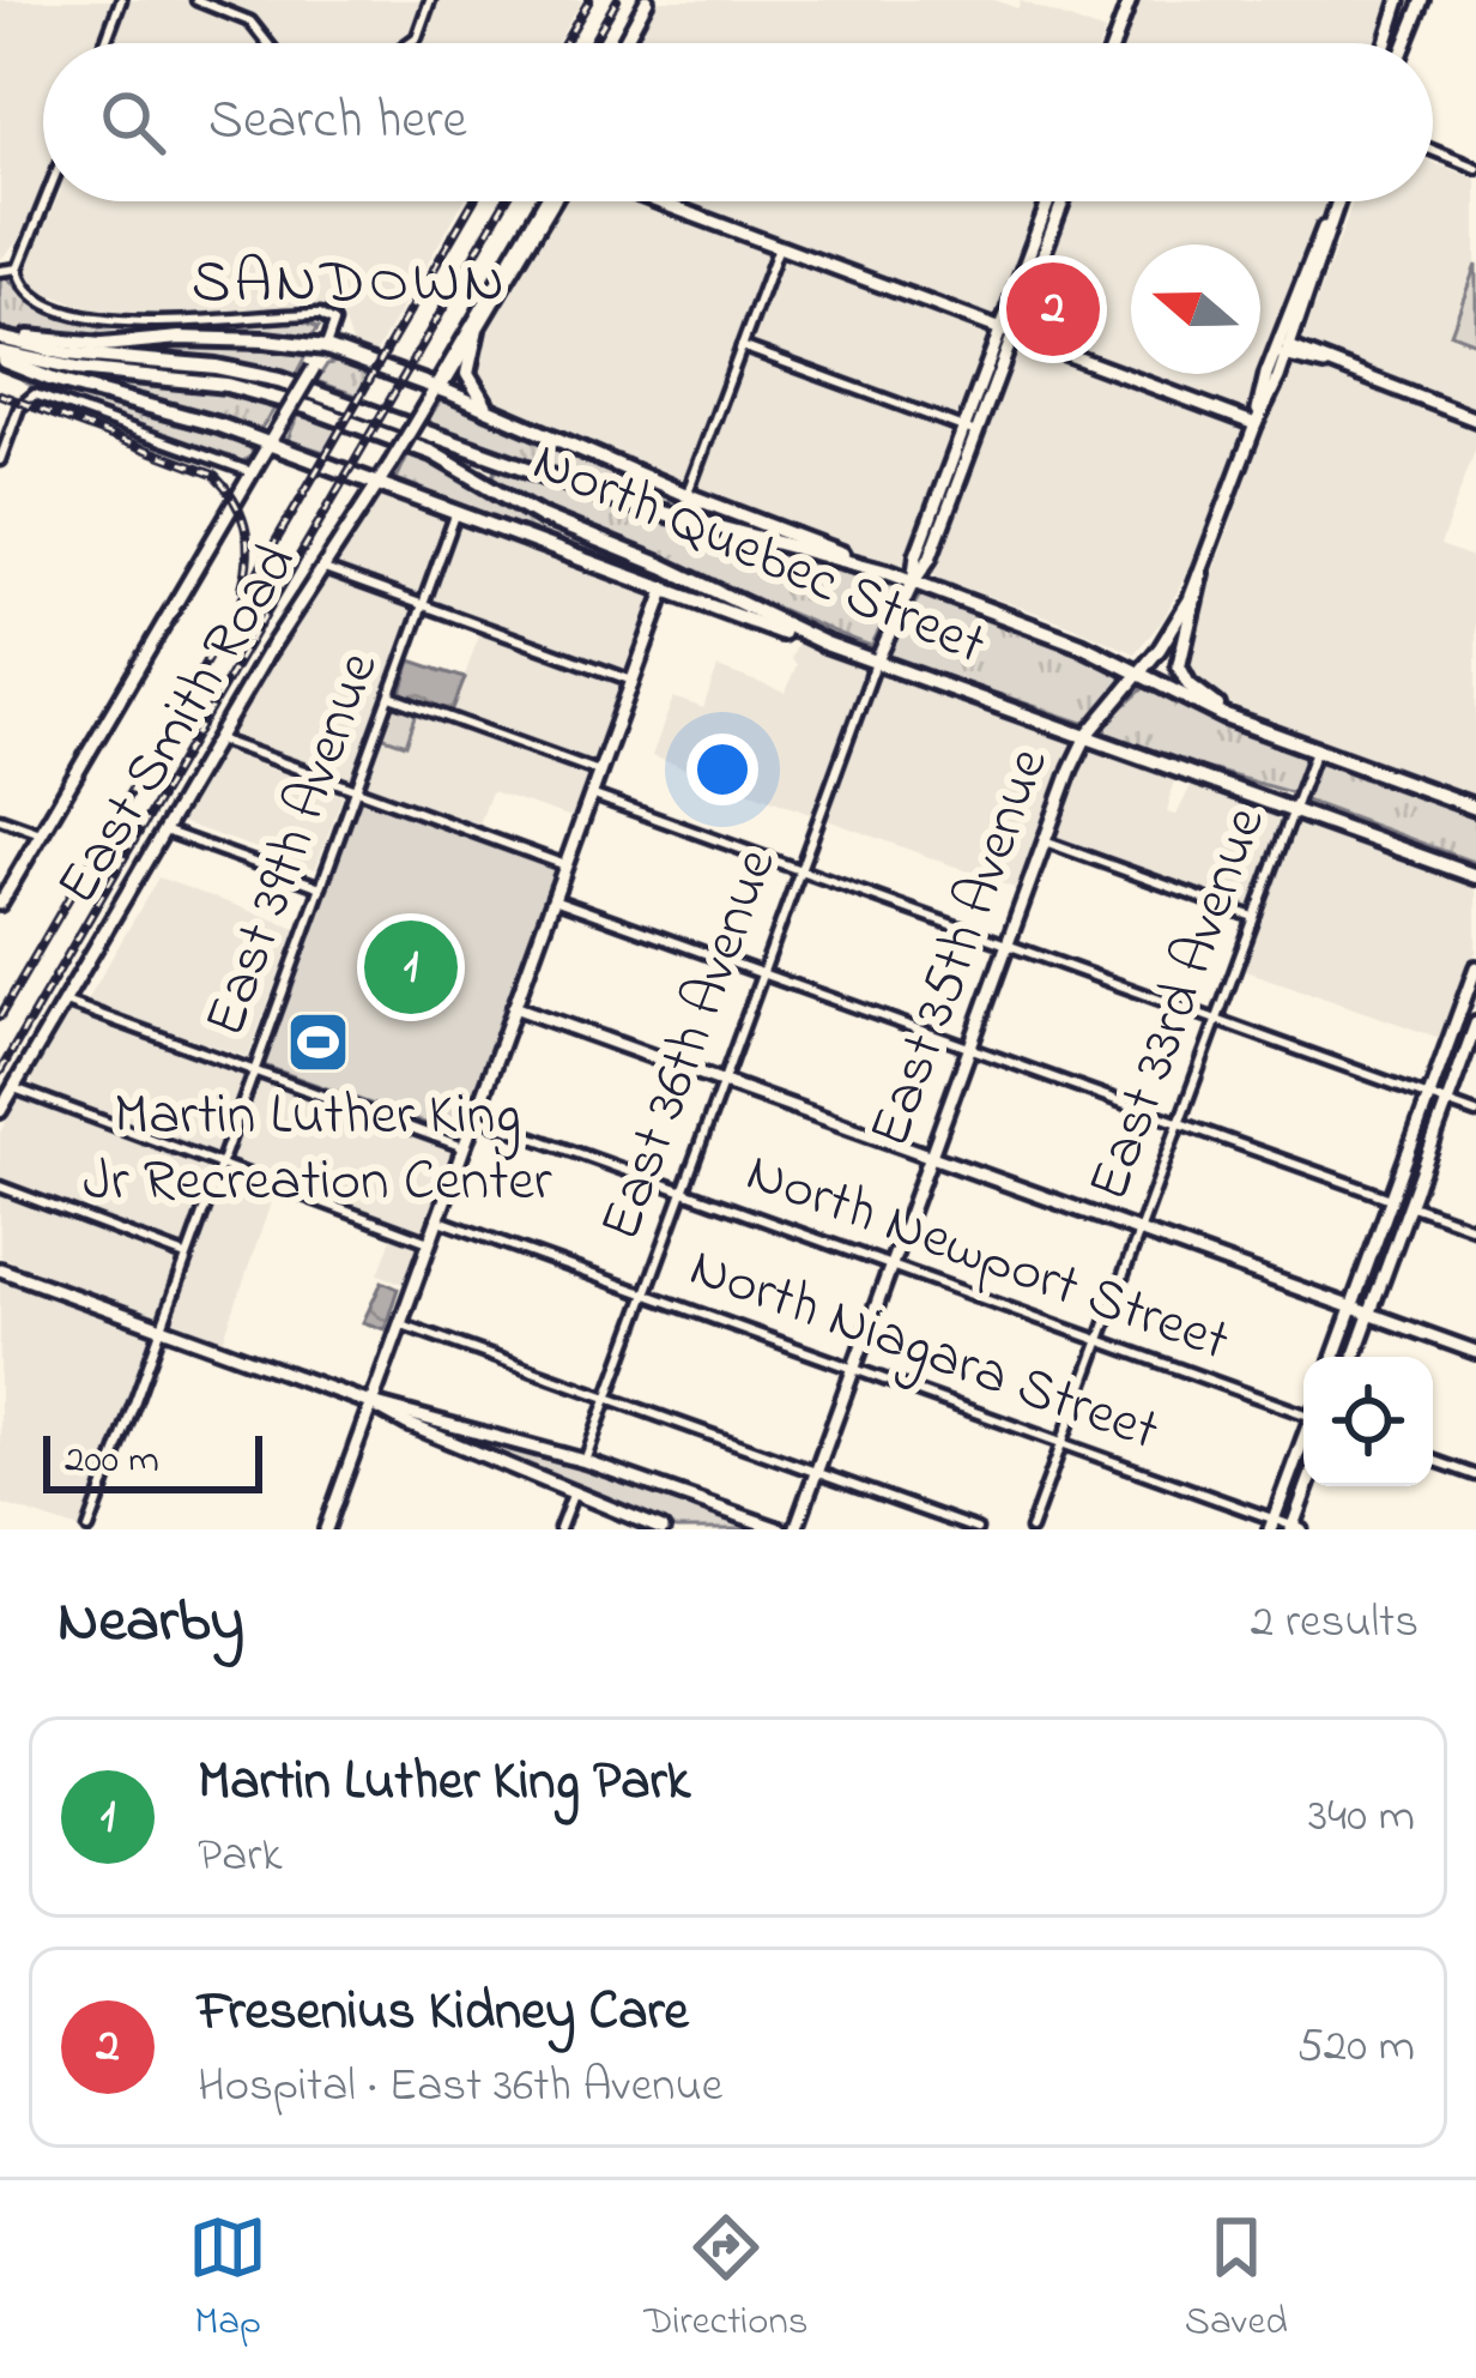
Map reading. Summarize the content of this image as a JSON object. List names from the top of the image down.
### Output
{
  "streets": {
    "main road": ["North Quebec Street"],
    "street": [
      "East Smith Road",
      "East 39th Avenue",
      "East 35th Avenue",
      "East 33rd Avenue",
      "East 36th Avenue",
      "North Newport Street",
      "North Niagara Street"
    ]
  },
  "crossings": [
    ["North Quebec Street", "East 35th Avenue"],
    ["North Quebec Street", "East 33rd Avenue"],
    ["North Quebec Street", "East 36th Avenue"],
    ["East 35th Avenue", "North Newport Street"],
    ["East 35th Avenue", "North Niagara Street"],
    ["East 33rd Avenue", "North Newport Street"],
    ["East 33rd Avenue", "North Niagara Street"],
    ["East 36th Avenue", "North Newport Street"],
    ["East 36th Avenue", "North Niagara Street"]
  ],
  "districts": ["SANDOWN"],
  "places": {
    "sports": ["Martin Luther King Jr Recreation Center"]
  },
  "scale_bar": "200 m",
  "north": "left",
  "page": {
    "search": "Search here",
    "pins": ["2", "1"],
    "scale": "200 m",
    "heading": ["Nearby", "2 results"],
    "list": [
      {
        "mark": "1",
        "name": "Martin Luther King Park",
        "note": "Park",
        "value": "340 m"
      },
      {
        "mark": "2",
        "name": "Fresenius Kidney Care",
        "note": "Hospital · East 36th Avenue",
        "value": "520 m"
      }
    ],
    "nav": ["Map", "Directions", "Saved"]
  }
}
